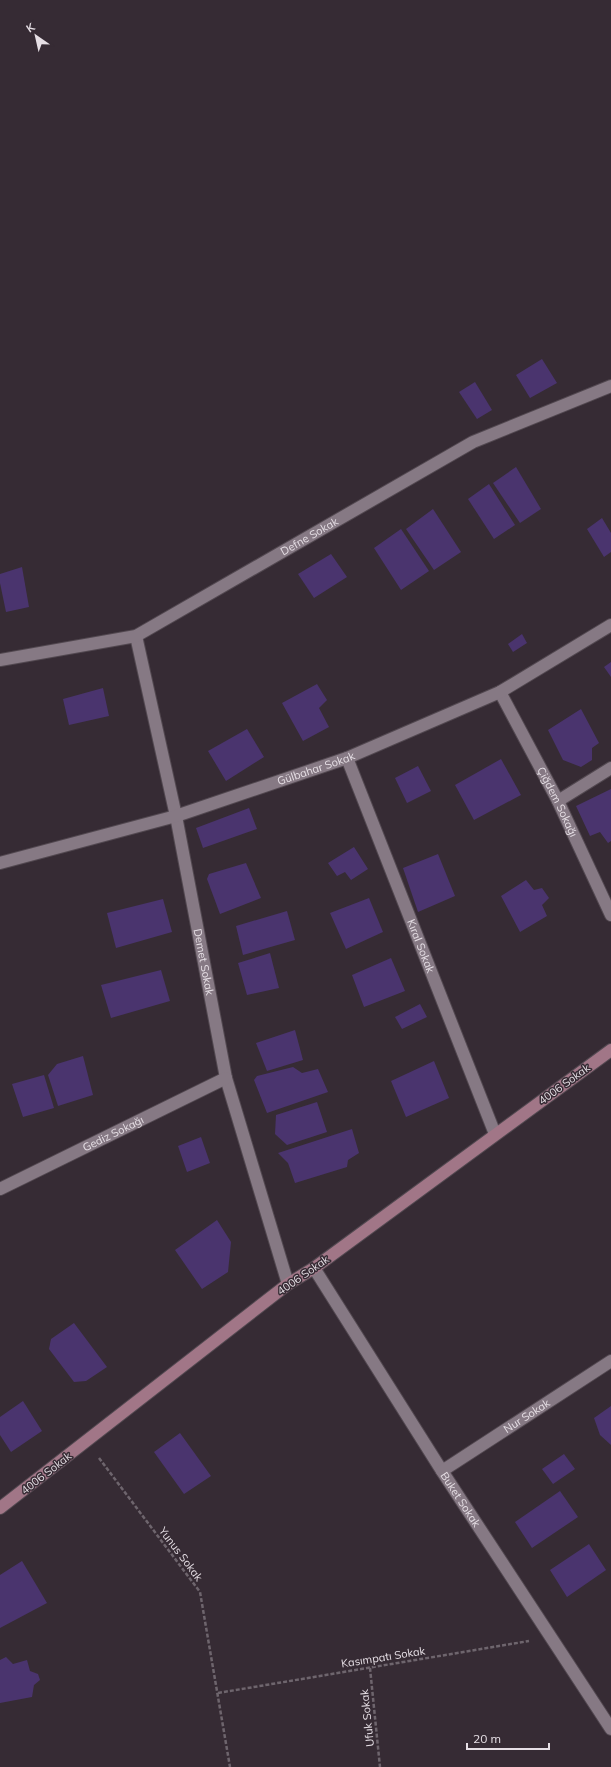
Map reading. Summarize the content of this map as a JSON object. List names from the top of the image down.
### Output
{
  "streets": {
    "street": [
      "Defne Sokak",
      "Gülbahar Sokak",
      "Çiğdem Sokağı",
      "Kıral Sokak",
      "Demet Sokak",
      "4006 Sokak",
      "Gediz Sokağı",
      "Nur Sokak",
      "Buket Sokak"
    ],
    "path": ["Yunus Sokak", "Kasımpatı Sokak", "Ufuk Sokak"]
  },
  "crossings": [
    ["Defne Sokak", "Demet Sokak"],
    ["Gülbahar Sokak", "Çiğdem Sokağı"],
    ["Gülbahar Sokak", "Kıral Sokak"],
    ["Gülbahar Sokak", "Demet Sokak"],
    ["Kıral Sokak", "4006 Sokak"],
    ["Demet Sokak", "4006 Sokak"],
    ["Demet Sokak", "Gediz Sokağı"],
    ["4006 Sokak", "Buket Sokak"],
    ["4006 Sokak", "Yunus Sokak"],
    ["Nur Sokak", "Buket Sokak"],
    ["Buket Sokak", "Kasımpatı Sokak"],
    ["Yunus Sokak", "Kasımpatı Sokak"],
    ["Kasımpatı Sokak", "Ufuk Sokak"]
  ],
  "scale_bar": "20 m",
  "north": "top left"
}
